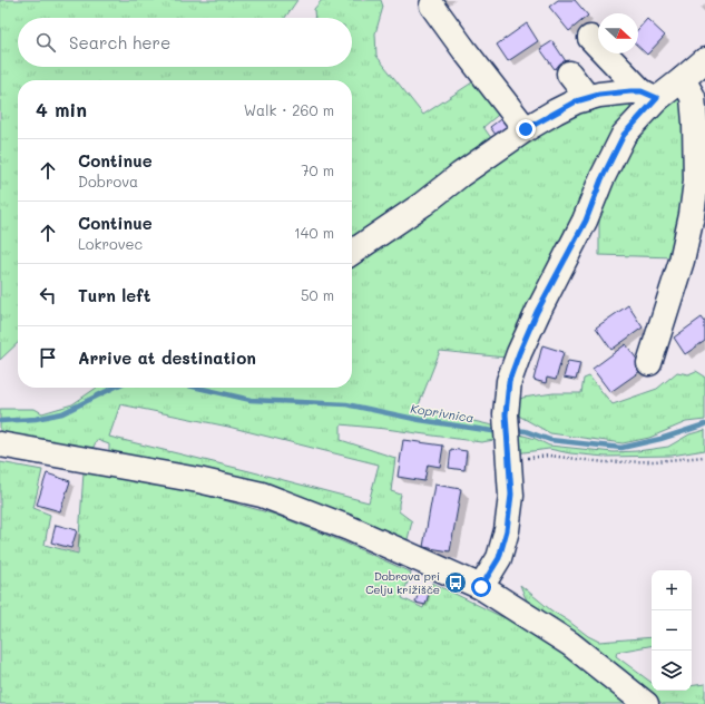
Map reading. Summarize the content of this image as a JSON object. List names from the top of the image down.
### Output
{
  "water": ["Koprivnica"],
  "places": {
    "bus stop": ["Dobrova pri Celju križišče"]
  },
  "north": "right",
  "page": {
    "search": "Search here",
    "heading": ["4 min", "Walk · 260 m"],
    "list": [
      ["Continue", "Dobrova", "70 m"],
      ["Continue", "Lokrovec", "140 m"],
      ["Turn left", "50 m"],
      "Arrive at destination"
    ],
    "map_buttons": ["+", "−"]
  }
}
